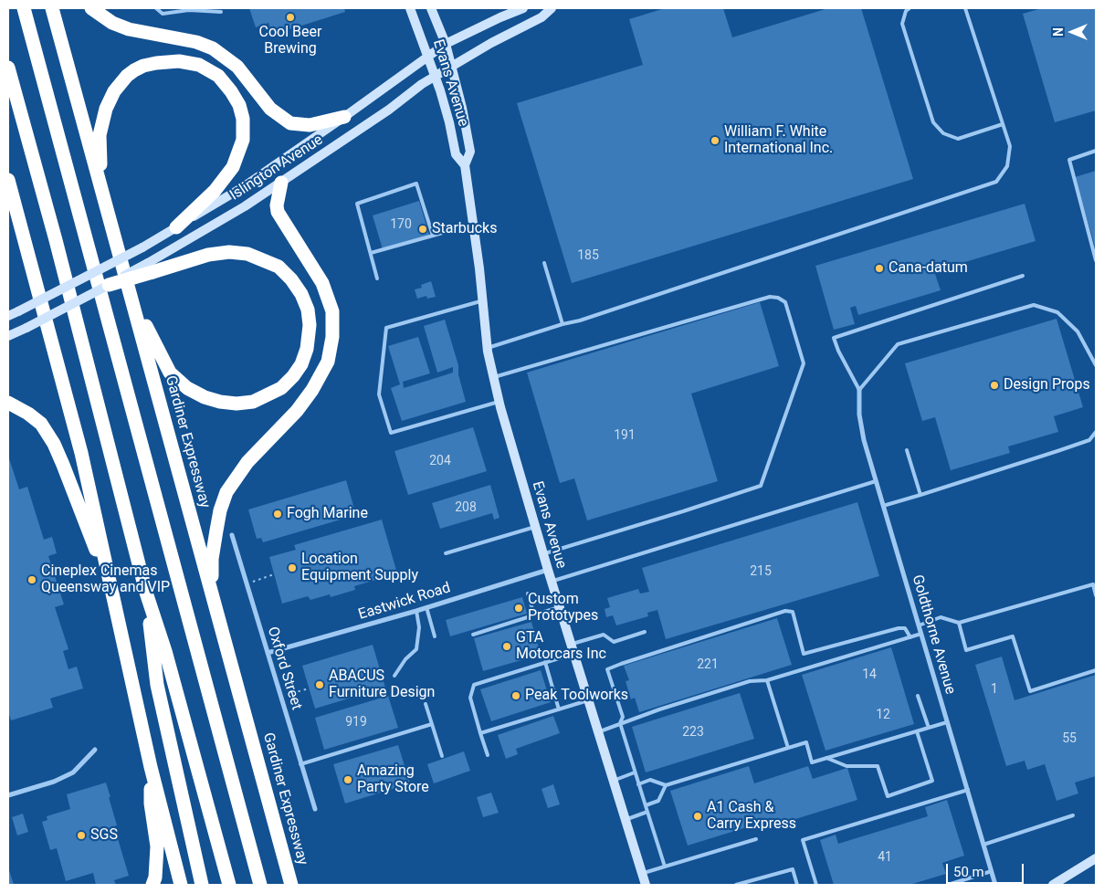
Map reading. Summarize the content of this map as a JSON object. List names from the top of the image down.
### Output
{
  "streets": {
    "highway": ["Gardiner Expressway"],
    "main road": ["Evans Avenue", "Islington Avenue"],
    "street": ["Eastwick Road", "Goldthorne Avenue", "Oxford Street"]
  },
  "crossings": [
    ["Evans Avenue", "Islington Avenue"],
    ["Evans Avenue", "Eastwick Road"],
    ["Eastwick Road", "Oxford Street"]
  ],
  "places": [
    "Cool Beer Brewing",
    "William F. White International Inc.",
    "Starbucks",
    "Cana-datum",
    "Design Props",
    "Fogh Marine",
    "Location Equipment Supply",
    "Cineplex Cinemas Queensway and VIP",
    "Custom Prototypes",
    "GTA Motorcars Inc",
    "ABACUS Furniture Design",
    "Peak Toolworks",
    "Amazing Party Store",
    "A1 Cash & Carry Express",
    "SGS"
  ],
  "house_numbers": [
    "170",
    "185",
    "191",
    "204",
    "208",
    "215",
    "221",
    "14",
    "1",
    "12",
    "919",
    "223",
    "55",
    "41"
  ],
  "scale_bar": "50 m",
  "north": "left"
}
